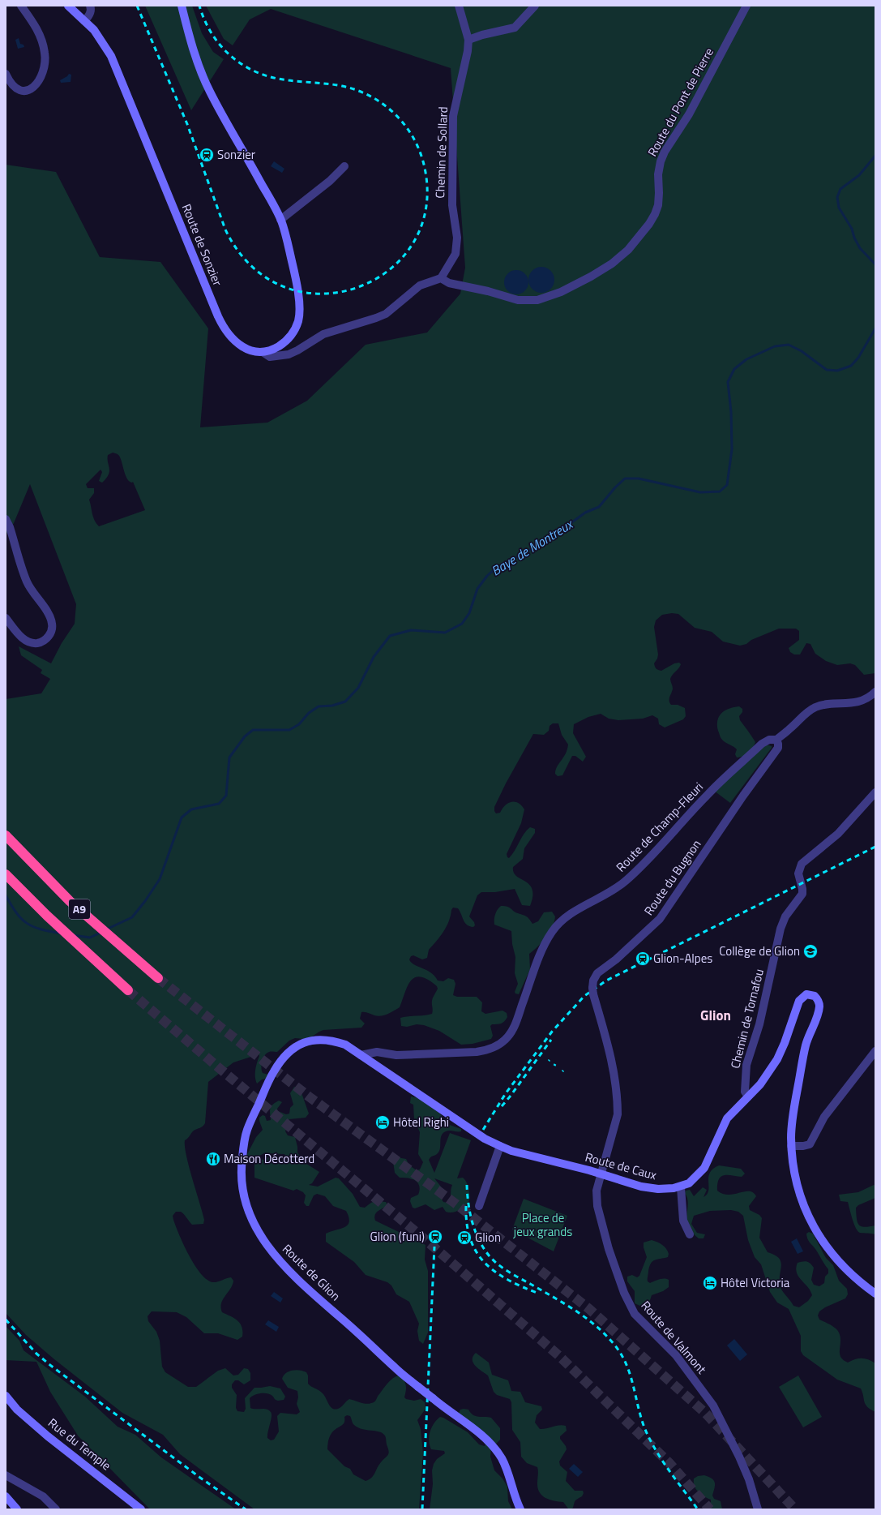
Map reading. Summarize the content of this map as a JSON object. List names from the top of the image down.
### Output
{
  "streets": {
    "highway": ["A9"],
    "street": [
      "Route du Pont de Pierre",
      "Chemin de Sollard",
      "Route de Sonzier",
      "Route de Champ-Fleuri",
      "Route du Bugnon",
      "Chemin de Tornafou",
      "Route de Caux",
      "Route de Glion",
      "Route de Valmont",
      "Rue du Temple"
    ]
  },
  "crossings": [
    ["Route du Pont de Pierre", "Chemin de Sollard"],
    ["Route de Champ-Fleuri", "Route du Bugnon"],
    ["Route de Champ-Fleuri", "Route de Caux"],
    ["Route de Champ-Fleuri", "Route de Glion"],
    ["Route du Bugnon", "Route de Caux"],
    ["Route du Bugnon", "Route de Valmont"],
    ["Chemin de Tornafou", "Route de Caux"],
    ["Route de Caux", "Route de Glion"],
    ["Route de Caux", "Route de Valmont"]
  ],
  "districts": ["Glion"],
  "water": ["Baye de Montreux"],
  "parks": ["Place de jeux grands"],
  "places": {
    "station": [
      "Sonzier",
      "Glion-Alpes",
      "Glion (funi)",
      "Glion"
    ],
    "school or university": ["Collège de Glion"],
    "hotel": ["Hôtel Righi", "Hôtel Victoria"],
    "restaurant": ["Maison Décotterd"]
  }
}
